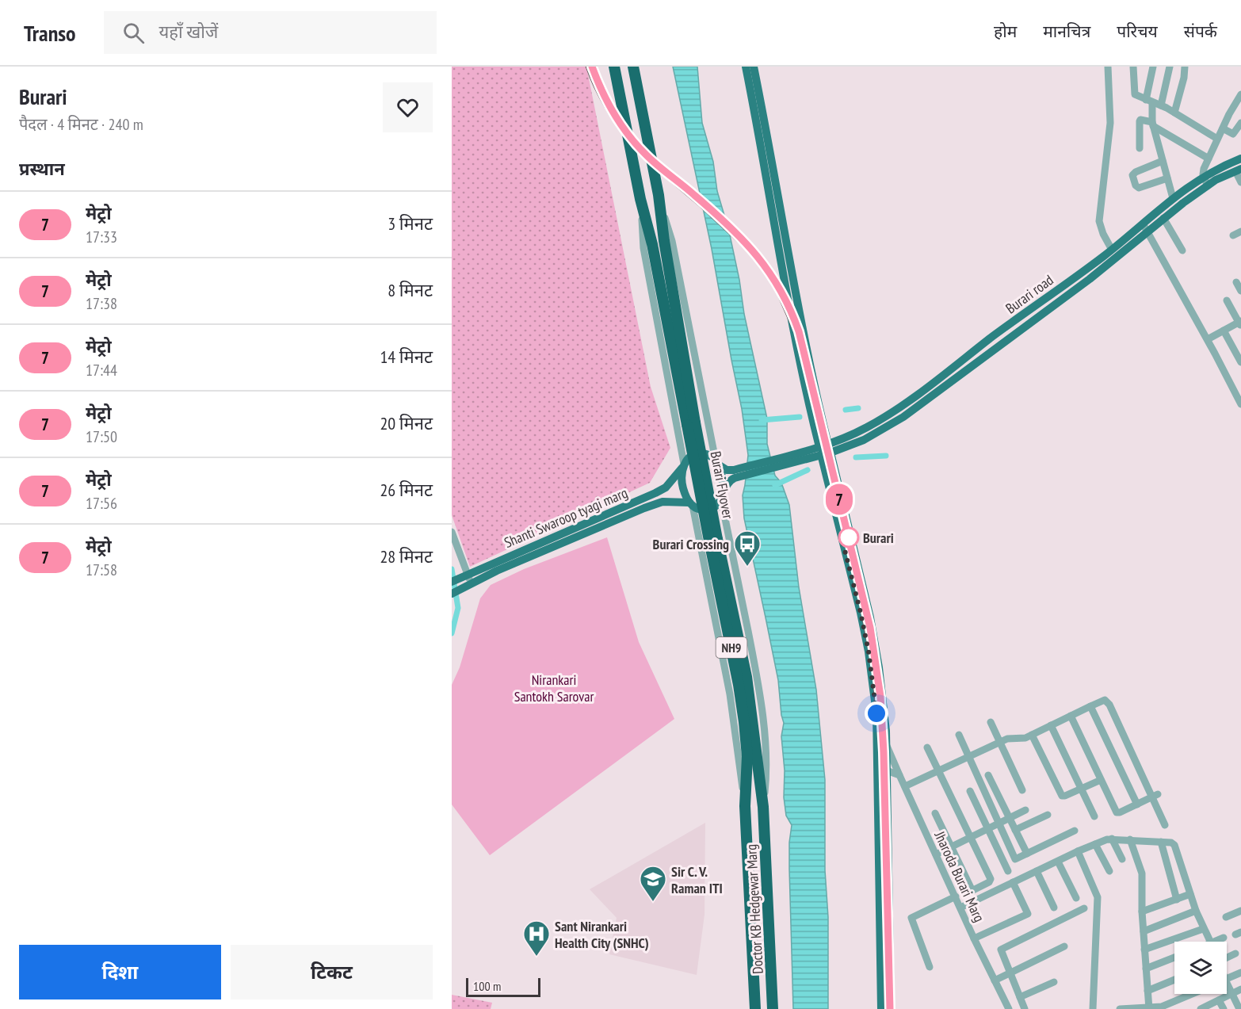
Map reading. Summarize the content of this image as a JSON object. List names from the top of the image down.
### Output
{
  "streets": {
    "highway": ["Burari Flyover", "NH9", "Doctor KB Hedgewar Marg"],
    "main road": ["Burari road", "Shanti Swaroop tyagi marg"],
    "street": ["Jharoda Burari Marg"]
  },
  "crossings": [
    ["Burari Flyover", "NH9"],
    ["Burari Flyover", "Doctor KB Hedgewar Marg"]
  ],
  "parks": ["Nirankari Santokh Sarovar"],
  "places": {
    "other": ["Burari"],
    "bus stop": ["Burari Crossing"],
    "school or university": ["Sir C. V. Raman ITI"],
    "hospital": ["Sant Nirankari Health City (SNHC)"]
  },
  "lines": ["metro line 7"],
  "scale_bar": "100 m",
  "page": {
    "header": "Transo",
    "search": "यहाँ खोजें",
    "nav": [
      "होम",
      "मानचित्र",
      "परिचय",
      "संपर्क"
    ],
    "heading": [
      ["Burari", "पैदल · 4 मिनट · 240 m"],
      "प्रस्थान"
    ],
    "on_map": "7",
    "list": [
      {
        "mark": "7",
        "name": "मेट्रो",
        "note": "17:33",
        "value": "3 मिनट"
      },
      {
        "mark": "7",
        "name": "मेट्रो",
        "note": "17:38",
        "value": "8 मिनट"
      },
      {
        "mark": "7",
        "name": "मेट्रो",
        "note": "17:44",
        "value": "14 मिनट"
      },
      {
        "mark": "7",
        "name": "मेट्रो",
        "note": "17:50",
        "value": "20 मिनट"
      },
      {
        "mark": "7",
        "name": "मेट्रो",
        "note": "17:56",
        "value": "26 मिनट"
      },
      {
        "mark": "7",
        "name": "मेट्रो",
        "note": "17:58",
        "value": "28 मिनट"
      }
    ],
    "buttons": ["दिशा", "टिकट"],
    "scale": "100 m"
  }
}
